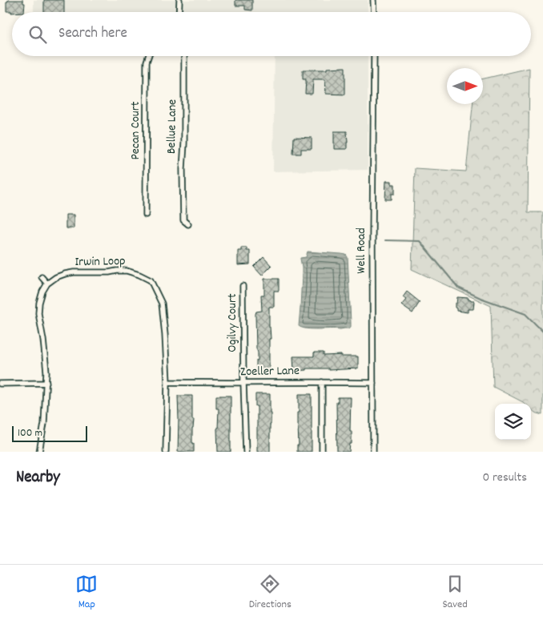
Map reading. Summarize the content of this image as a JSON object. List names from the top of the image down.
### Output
{
  "streets": {
    "street": [
      "Bellue Lane",
      "Pecan Court",
      "Well Road",
      "Irwin Loop",
      "Ogilvy Court",
      "Zoeller Lane"
    ]
  },
  "crossings": [
    ["Well Road", "Zoeller Lane"],
    ["Irwin Loop", "Zoeller Lane"],
    ["Ogilvy Court", "Zoeller Lane"]
  ],
  "scale_bar": "100 m",
  "north": "right",
  "page": {
    "search": "Search here",
    "scale": "100 m",
    "heading": ["Nearby", "0 results"],
    "nav": ["Map", "Directions", "Saved"]
  }
}
